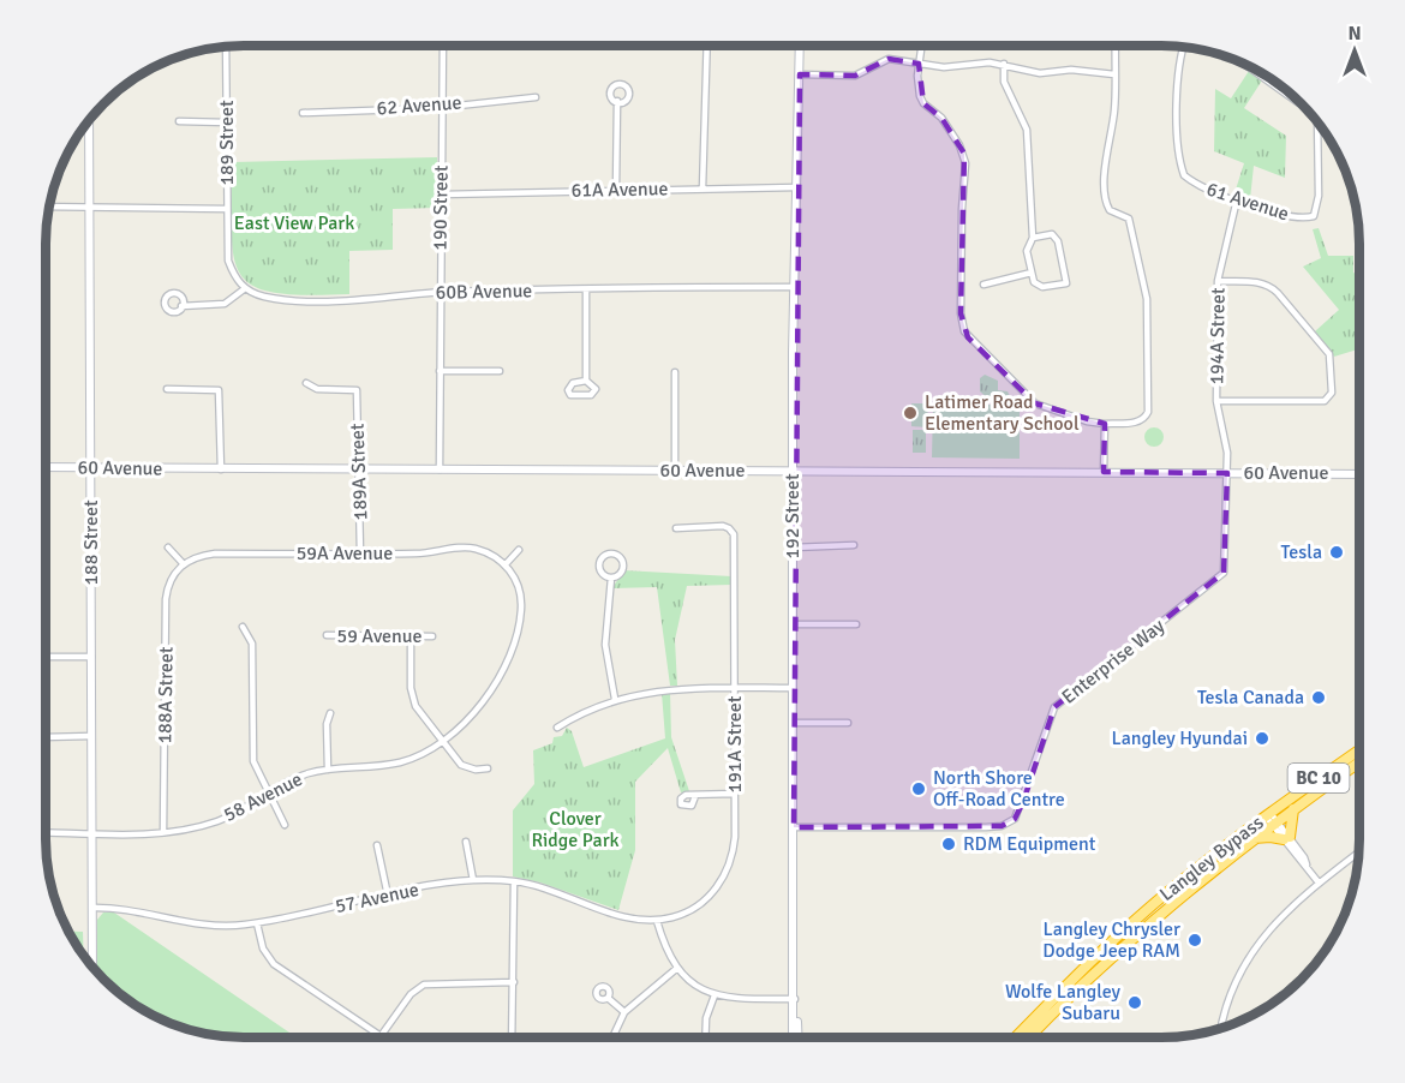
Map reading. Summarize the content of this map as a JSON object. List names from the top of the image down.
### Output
{
  "streets": {
    "highway": ["BC 10", "Langley Bypass"],
    "street": [
      "62 Avenue",
      "189 Street",
      "61A Avenue",
      "61 Avenue",
      "190 Street",
      "60B Avenue",
      "194A Street",
      "60 Avenue",
      "189A Street",
      "192 Street",
      "188 Street",
      "59A Avenue",
      "59 Avenue",
      "Enterprise Way",
      "188A Street",
      "191A Street",
      "58 Avenue",
      "57 Avenue"
    ]
  },
  "crossings": [
    ["62 Avenue", "190 Street"],
    ["189 Street", "60B Avenue"],
    ["61A Avenue", "190 Street"],
    ["61A Avenue", "192 Street"],
    ["61 Avenue", "194A Street"],
    ["190 Street", "60B Avenue"],
    ["190 Street", "60 Avenue"],
    ["60B Avenue", "192 Street"],
    ["194A Street", "60 Avenue"],
    ["194A Street", "Enterprise Way"],
    ["60 Avenue", "189A Street"],
    ["60 Avenue", "192 Street"],
    ["60 Avenue", "188 Street"],
    ["60 Avenue", "Enterprise Way"],
    ["189A Street", "59A Avenue"],
    ["192 Street", "Enterprise Way"],
    ["188 Street", "58 Avenue"],
    ["188 Street", "57 Avenue"],
    ["59A Avenue", "188A Street"],
    ["59A Avenue", "58 Avenue"],
    ["188A Street", "58 Avenue"],
    ["191A Street", "57 Avenue"]
  ],
  "parks": ["East View Park", "Clover Ridge Park"],
  "places": [
    "Latimer Road Elementary School",
    "Tesla",
    "Tesla Canada",
    "Langley Hyundai",
    "North Shore Off-Road Centre",
    "RDM Equipment",
    "Langley Chrysler Dodge Jeep RAM",
    "Wolfe Langley Subaru"
  ],
  "north": "top"
}
